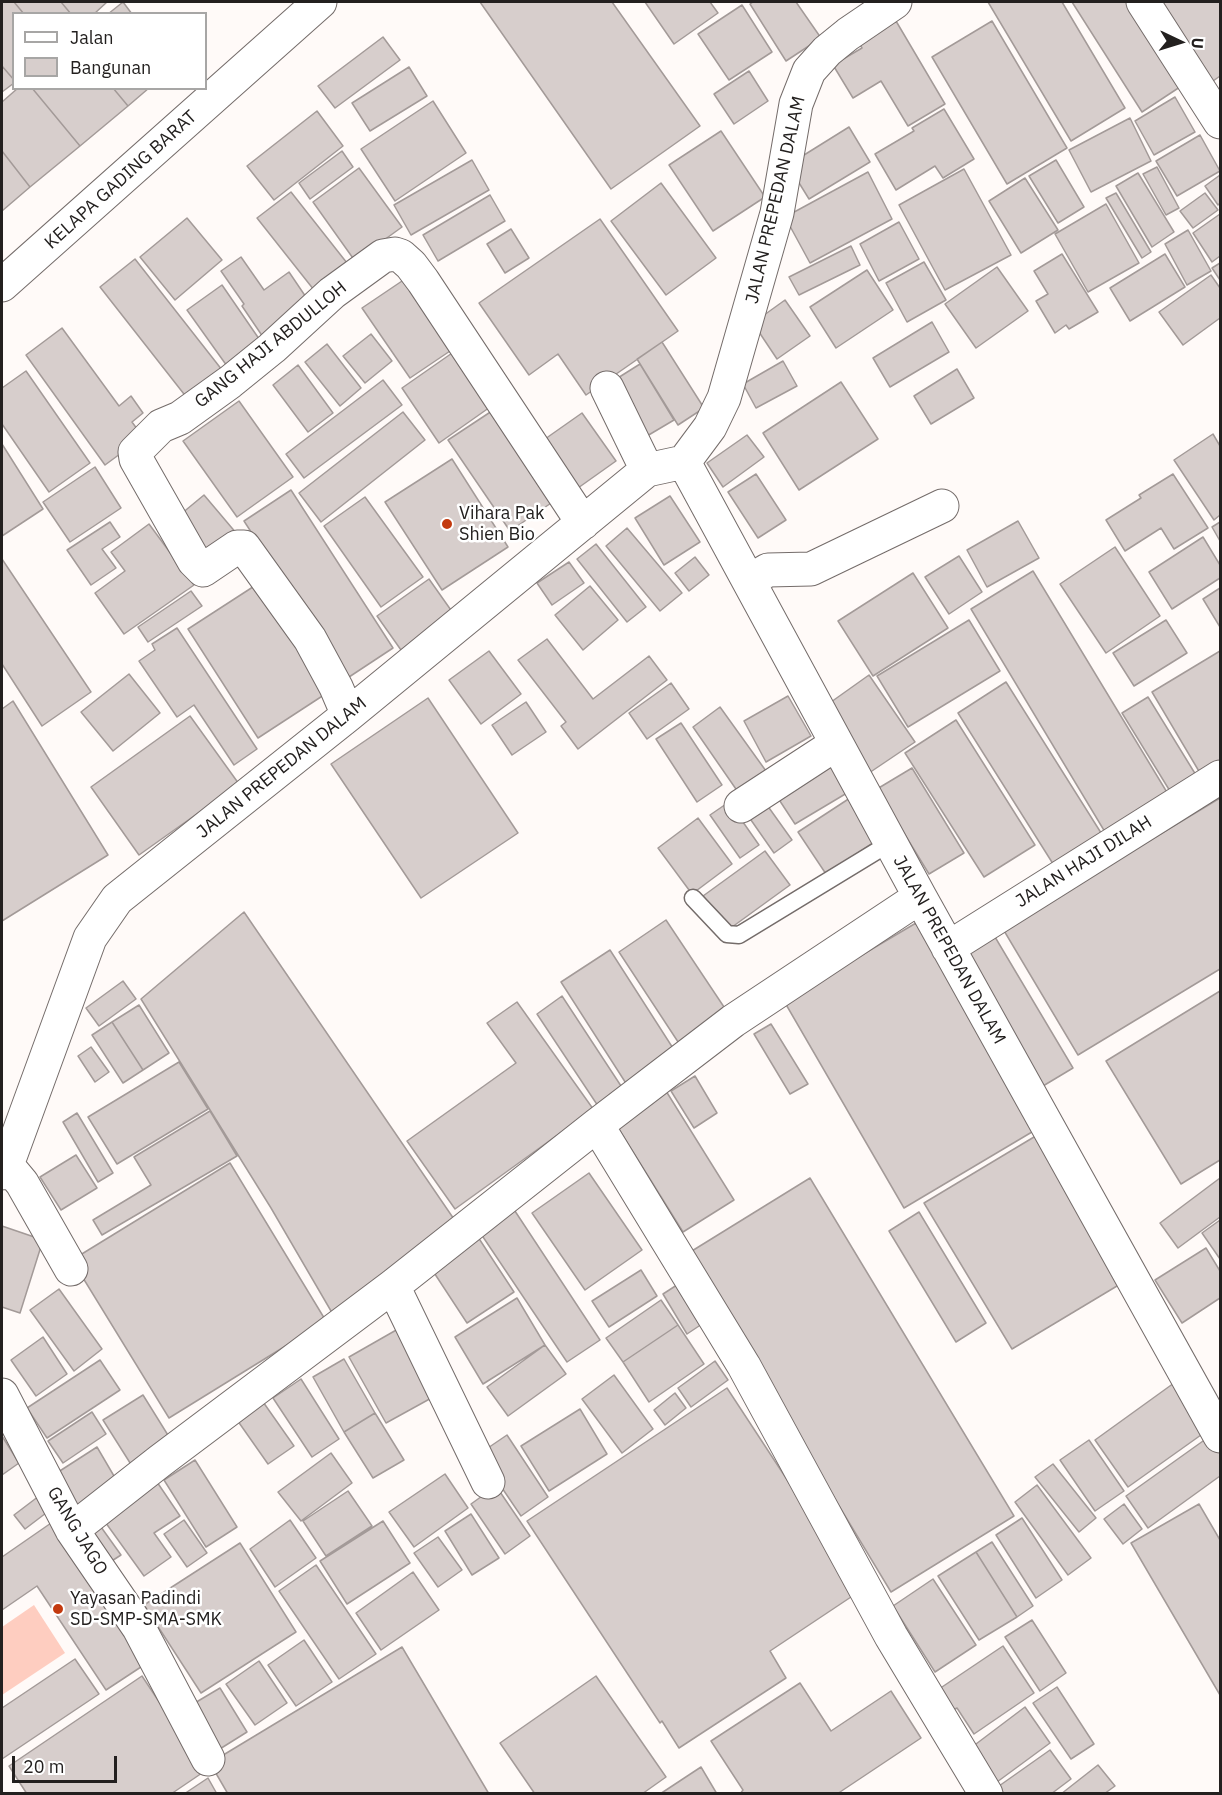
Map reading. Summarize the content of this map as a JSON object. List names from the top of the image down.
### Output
{
  "streets": {
    "street": [
      "KELAPA GADING BARAT",
      "JALAN PREPEDAN DALAM",
      "GANG HAJI ABDULLOH",
      "JALAN HAJI DILAH",
      "GANG JAGO"
    ]
  },
  "crossings": [
    ["JALAN PREPEDAN DALAM", "GANG HAJI ABDULLOH"],
    ["JALAN PREPEDAN DALAM", "JALAN HAJI DILAH"]
  ],
  "places": ["Vihara Pak Shien Bio", "Yayasan Padindi SD-SMP-SMA-SMK"],
  "legend": ["Jalan", "Bangunan"],
  "scale_bar": "20 m",
  "north": "right"
}
